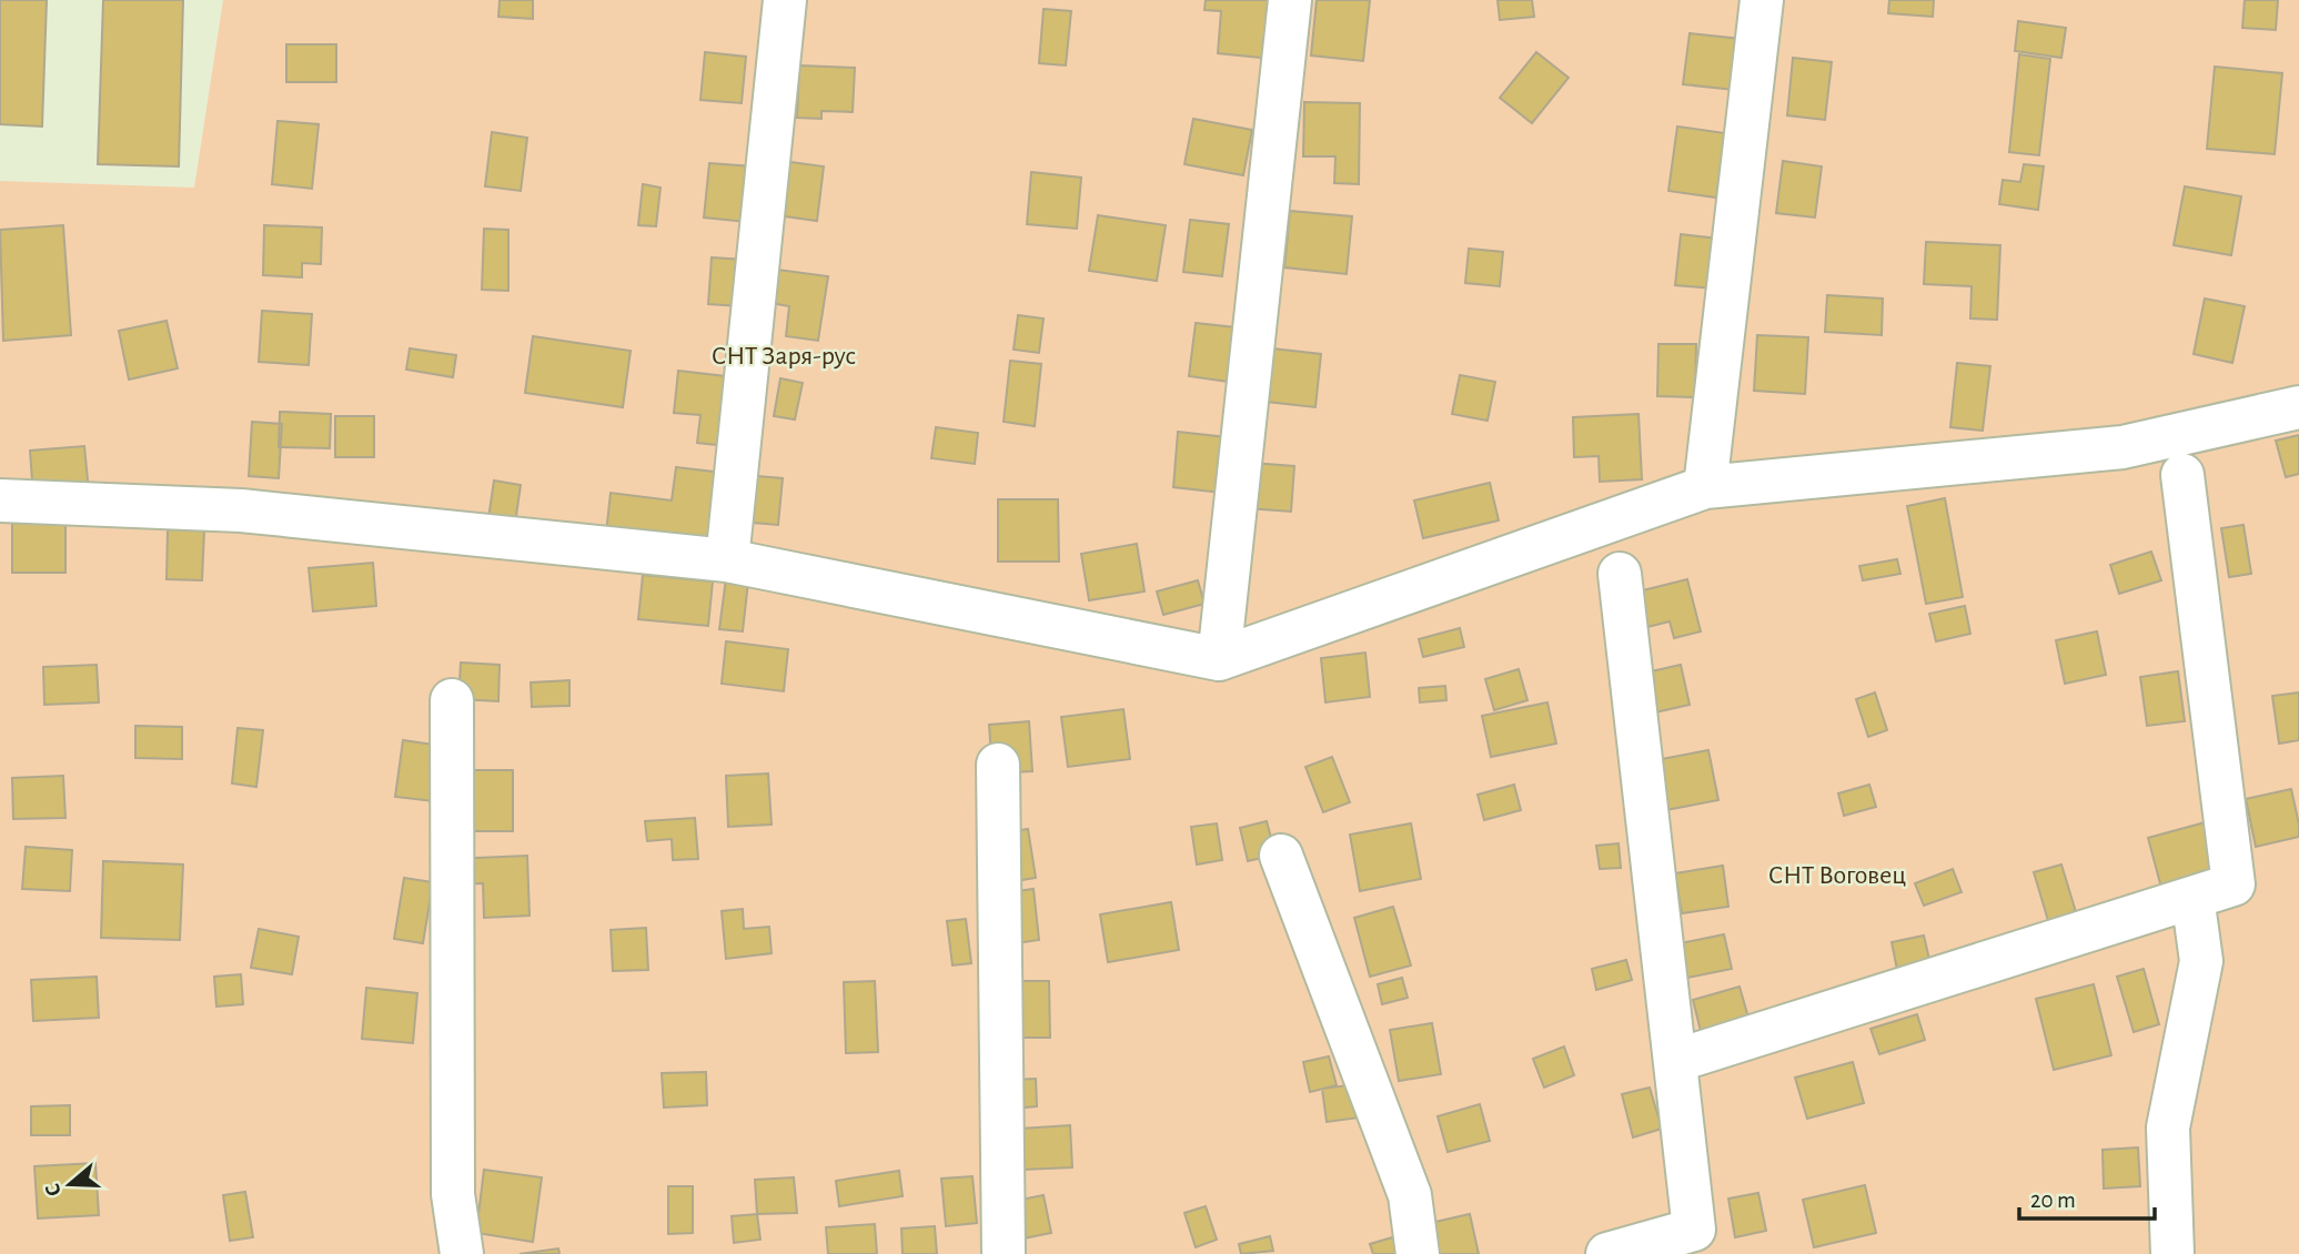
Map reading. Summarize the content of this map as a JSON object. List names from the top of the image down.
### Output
{
  "parks": ["СНТ Заря-рус", "СНТ Воговец"],
  "scale_bar": "20 m",
  "north": "left"
}
